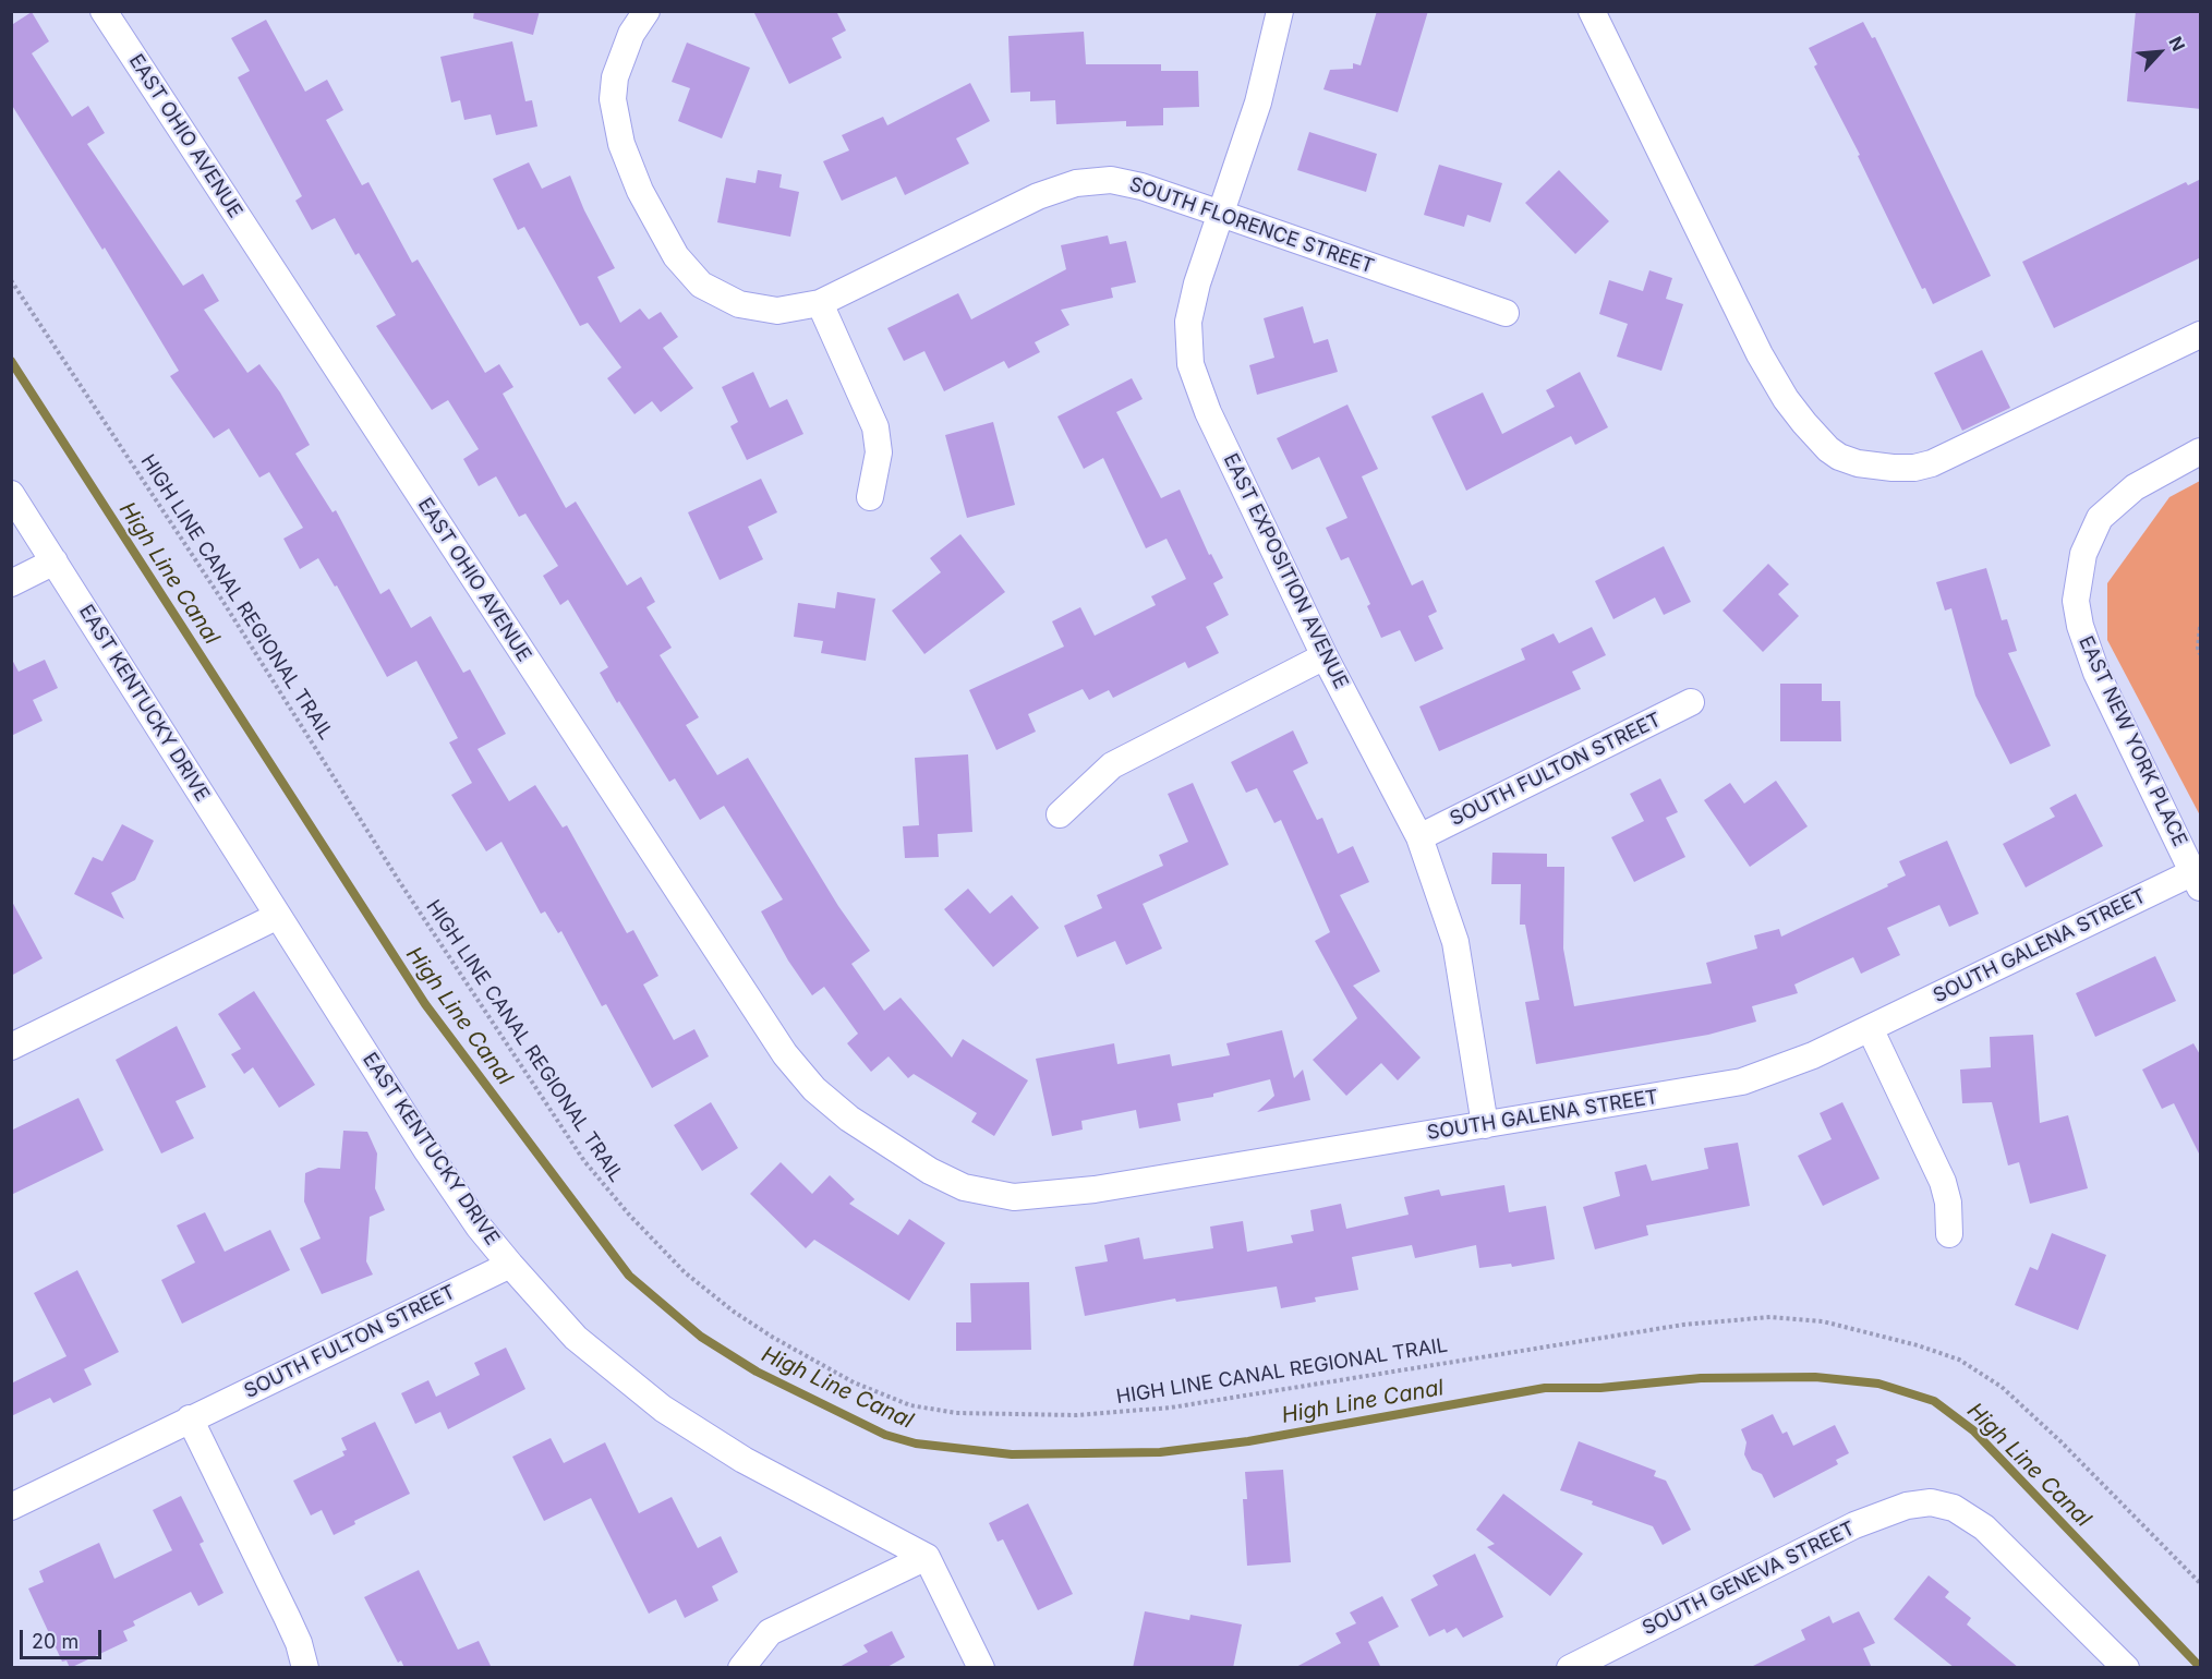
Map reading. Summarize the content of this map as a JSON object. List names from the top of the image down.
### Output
{
  "streets": {
    "street": [
      "EAST OHIO AVENUE",
      "SOUTH FLORENCE STREET",
      "EAST EXPOSITION AVENUE",
      "EAST KENTUCKY DRIVE",
      "EAST NEW YORK PLACE",
      "SOUTH FULTON STREET",
      "SOUTH GALENA STREET",
      "SOUTH GENEVA STREET"
    ],
    "path": ["HIGH LINE CANAL REGIONAL TRAIL"]
  },
  "crossings": [
    ["EAST OHIO AVENUE", "SOUTH GALENA STREET"],
    ["SOUTH FLORENCE STREET", "EAST EXPOSITION AVENUE"],
    ["EAST EXPOSITION AVENUE", "SOUTH FULTON STREET"],
    ["EAST EXPOSITION AVENUE", "SOUTH GALENA STREET"],
    ["EAST KENTUCKY DRIVE", "SOUTH FULTON STREET"],
    ["EAST NEW YORK PLACE", "SOUTH GALENA STREET"]
  ],
  "water": ["High Line Canal"],
  "scale_bar": "20 m",
  "north": "top right"
}
